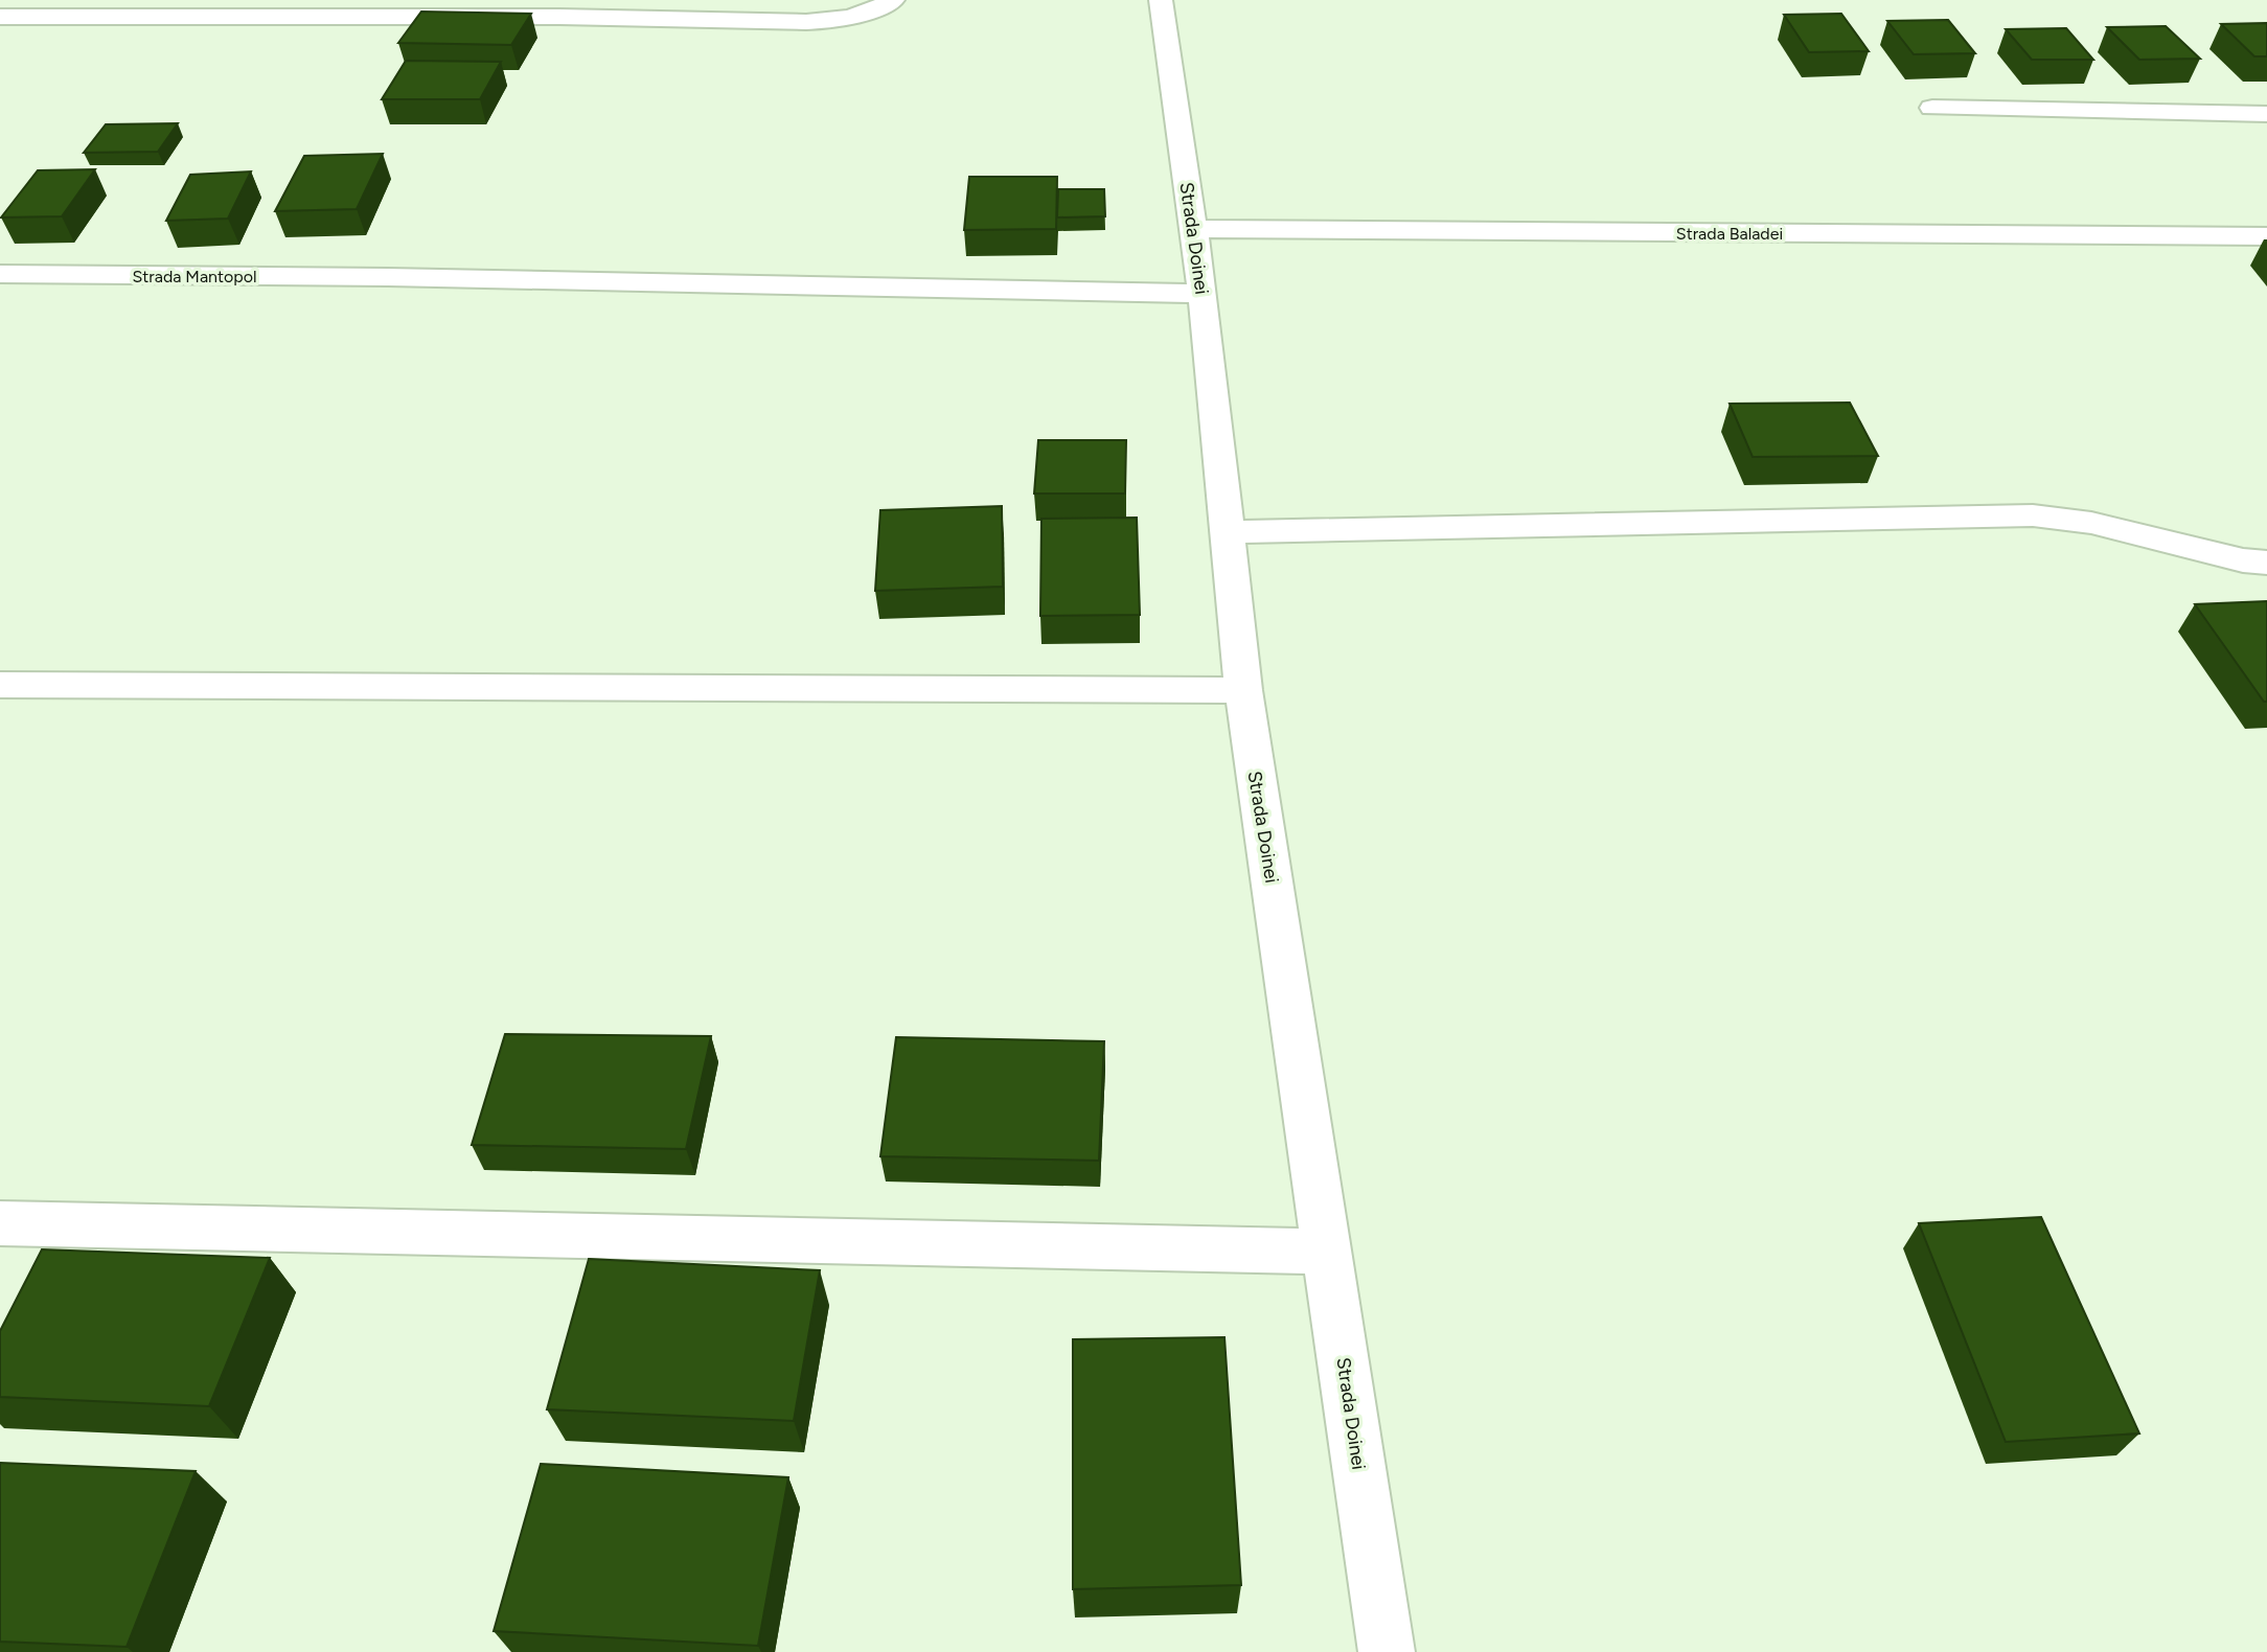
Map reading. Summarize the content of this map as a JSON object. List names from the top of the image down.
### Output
{
  "streets": {
    "street": ["Strada Baladei", "Strada Doinei", "Strada Mantopol"]
  },
  "crossings": [
    ["Strada Baladei", "Strada Doinei"],
    ["Strada Doinei", "Strada Mantopol"]
  ]
}
